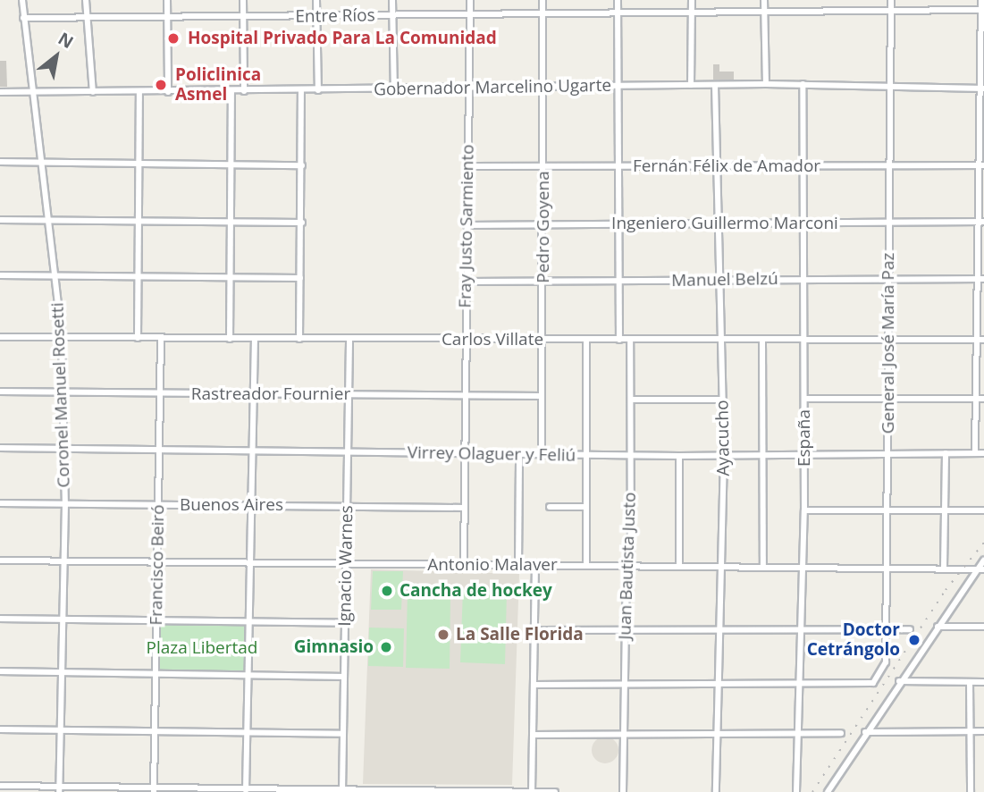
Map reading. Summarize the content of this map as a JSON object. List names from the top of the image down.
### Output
{
  "streets": {
    "street": [
      "Entre Ríos",
      "Gobernador Marcelino Ugarte",
      "Fernán Félix de Amador",
      "Ingeniero Guillermo Marconi",
      "Fray Justo Sarmiento",
      "Pedro Goyena",
      "Manuel Belzú",
      "Carlos Villate",
      "General José María Paz",
      "Rastreador Fournier",
      "Coronel Manuel Rosetti",
      "Ayacucho",
      "España",
      "Virrey Olaguer y Feliú",
      "Buenos Aires",
      "Francisco Beiró",
      "Antonio Malaver",
      "Ignacio Warnes",
      "Juan Bautista Justo"
    ]
  },
  "crossings": [
    ["Entre Ríos", "Fray Justo Sarmiento"],
    ["Entre Ríos", "Pedro Goyena"],
    ["Entre Ríos", "General José María Paz"],
    ["Entre Ríos", "Coronel Manuel Rosetti"],
    ["Gobernador Marcelino Ugarte", "Fray Justo Sarmiento"],
    ["Gobernador Marcelino Ugarte", "Pedro Goyena"],
    ["Gobernador Marcelino Ugarte", "General José María Paz"],
    ["Gobernador Marcelino Ugarte", "Coronel Manuel Rosetti"],
    ["Gobernador Marcelino Ugarte", "Ayacucho"],
    ["Gobernador Marcelino Ugarte", "España"],
    ["Fernán Félix de Amador", "Fray Justo Sarmiento"],
    ["Fernán Félix de Amador", "Pedro Goyena"],
    ["Fernán Félix de Amador", "General José María Paz"],
    ["Fernán Félix de Amador", "Ayacucho"],
    ["Fernán Félix de Amador", "España"],
    ["Ingeniero Guillermo Marconi", "Fray Justo Sarmiento"],
    ["Ingeniero Guillermo Marconi", "Pedro Goyena"],
    ["Ingeniero Guillermo Marconi", "General José María Paz"],
    ["Ingeniero Guillermo Marconi", "Ayacucho"],
    ["Ingeniero Guillermo Marconi", "España"],
    ["Fray Justo Sarmiento", "Manuel Belzú"],
    ["Fray Justo Sarmiento", "Carlos Villate"],
    ["Fray Justo Sarmiento", "Rastreador Fournier"],
    ["Fray Justo Sarmiento", "Virrey Olaguer y Feliú"],
    ["Fray Justo Sarmiento", "Buenos Aires"],
    ["Fray Justo Sarmiento", "Antonio Malaver"],
    ["Pedro Goyena", "Manuel Belzú"],
    ["Pedro Goyena", "Carlos Villate"],
    ["Pedro Goyena", "Rastreador Fournier"],
    ["Pedro Goyena", "Virrey Olaguer y Feliú"],
    ["Manuel Belzú", "General José María Paz"],
    ["Manuel Belzú", "Ayacucho"],
    ["Manuel Belzú", "España"],
    ["Carlos Villate", "General José María Paz"],
    ["Carlos Villate", "Coronel Manuel Rosetti"],
    ["Carlos Villate", "Ayacucho"],
    ["Carlos Villate", "España"],
    ["Carlos Villate", "Francisco Beiró"],
    ["Carlos Villate", "Ignacio Warnes"],
    ["Carlos Villate", "Juan Bautista Justo"],
    ["General José María Paz", "España"],
    ["General José María Paz", "Virrey Olaguer y Feliú"],
    ["General José María Paz", "Antonio Malaver"],
    ["Rastreador Fournier", "Coronel Manuel Rosetti"],
    ["Rastreador Fournier", "Francisco Beiró"],
    ["Rastreador Fournier", "Ignacio Warnes"],
    ["Coronel Manuel Rosetti", "Virrey Olaguer y Feliú"],
    ["Coronel Manuel Rosetti", "Buenos Aires"],
    ["Coronel Manuel Rosetti", "Antonio Malaver"],
    ["Ayacucho", "Virrey Olaguer y Feliú"],
    ["Ayacucho", "Antonio Malaver"],
    ["España", "Virrey Olaguer y Feliú"],
    ["España", "Antonio Malaver"],
    ["Virrey Olaguer y Feliú", "Francisco Beiró"],
    ["Virrey Olaguer y Feliú", "Ignacio Warnes"],
    ["Virrey Olaguer y Feliú", "Juan Bautista Justo"],
    ["Buenos Aires", "Francisco Beiró"],
    ["Buenos Aires", "Ignacio Warnes"],
    ["Francisco Beiró", "Antonio Malaver"],
    ["Antonio Malaver", "Ignacio Warnes"],
    ["Antonio Malaver", "Juan Bautista Justo"]
  ],
  "parks": ["Plaza Libertad"],
  "places": [
    "Hospital Privado Para La Comunidad",
    "Policlinica Asmel",
    "Cancha de hockey",
    "La Salle Florida",
    "Doctor Cetrángolo",
    "Gimnasio"
  ],
  "north": "top right"
}
